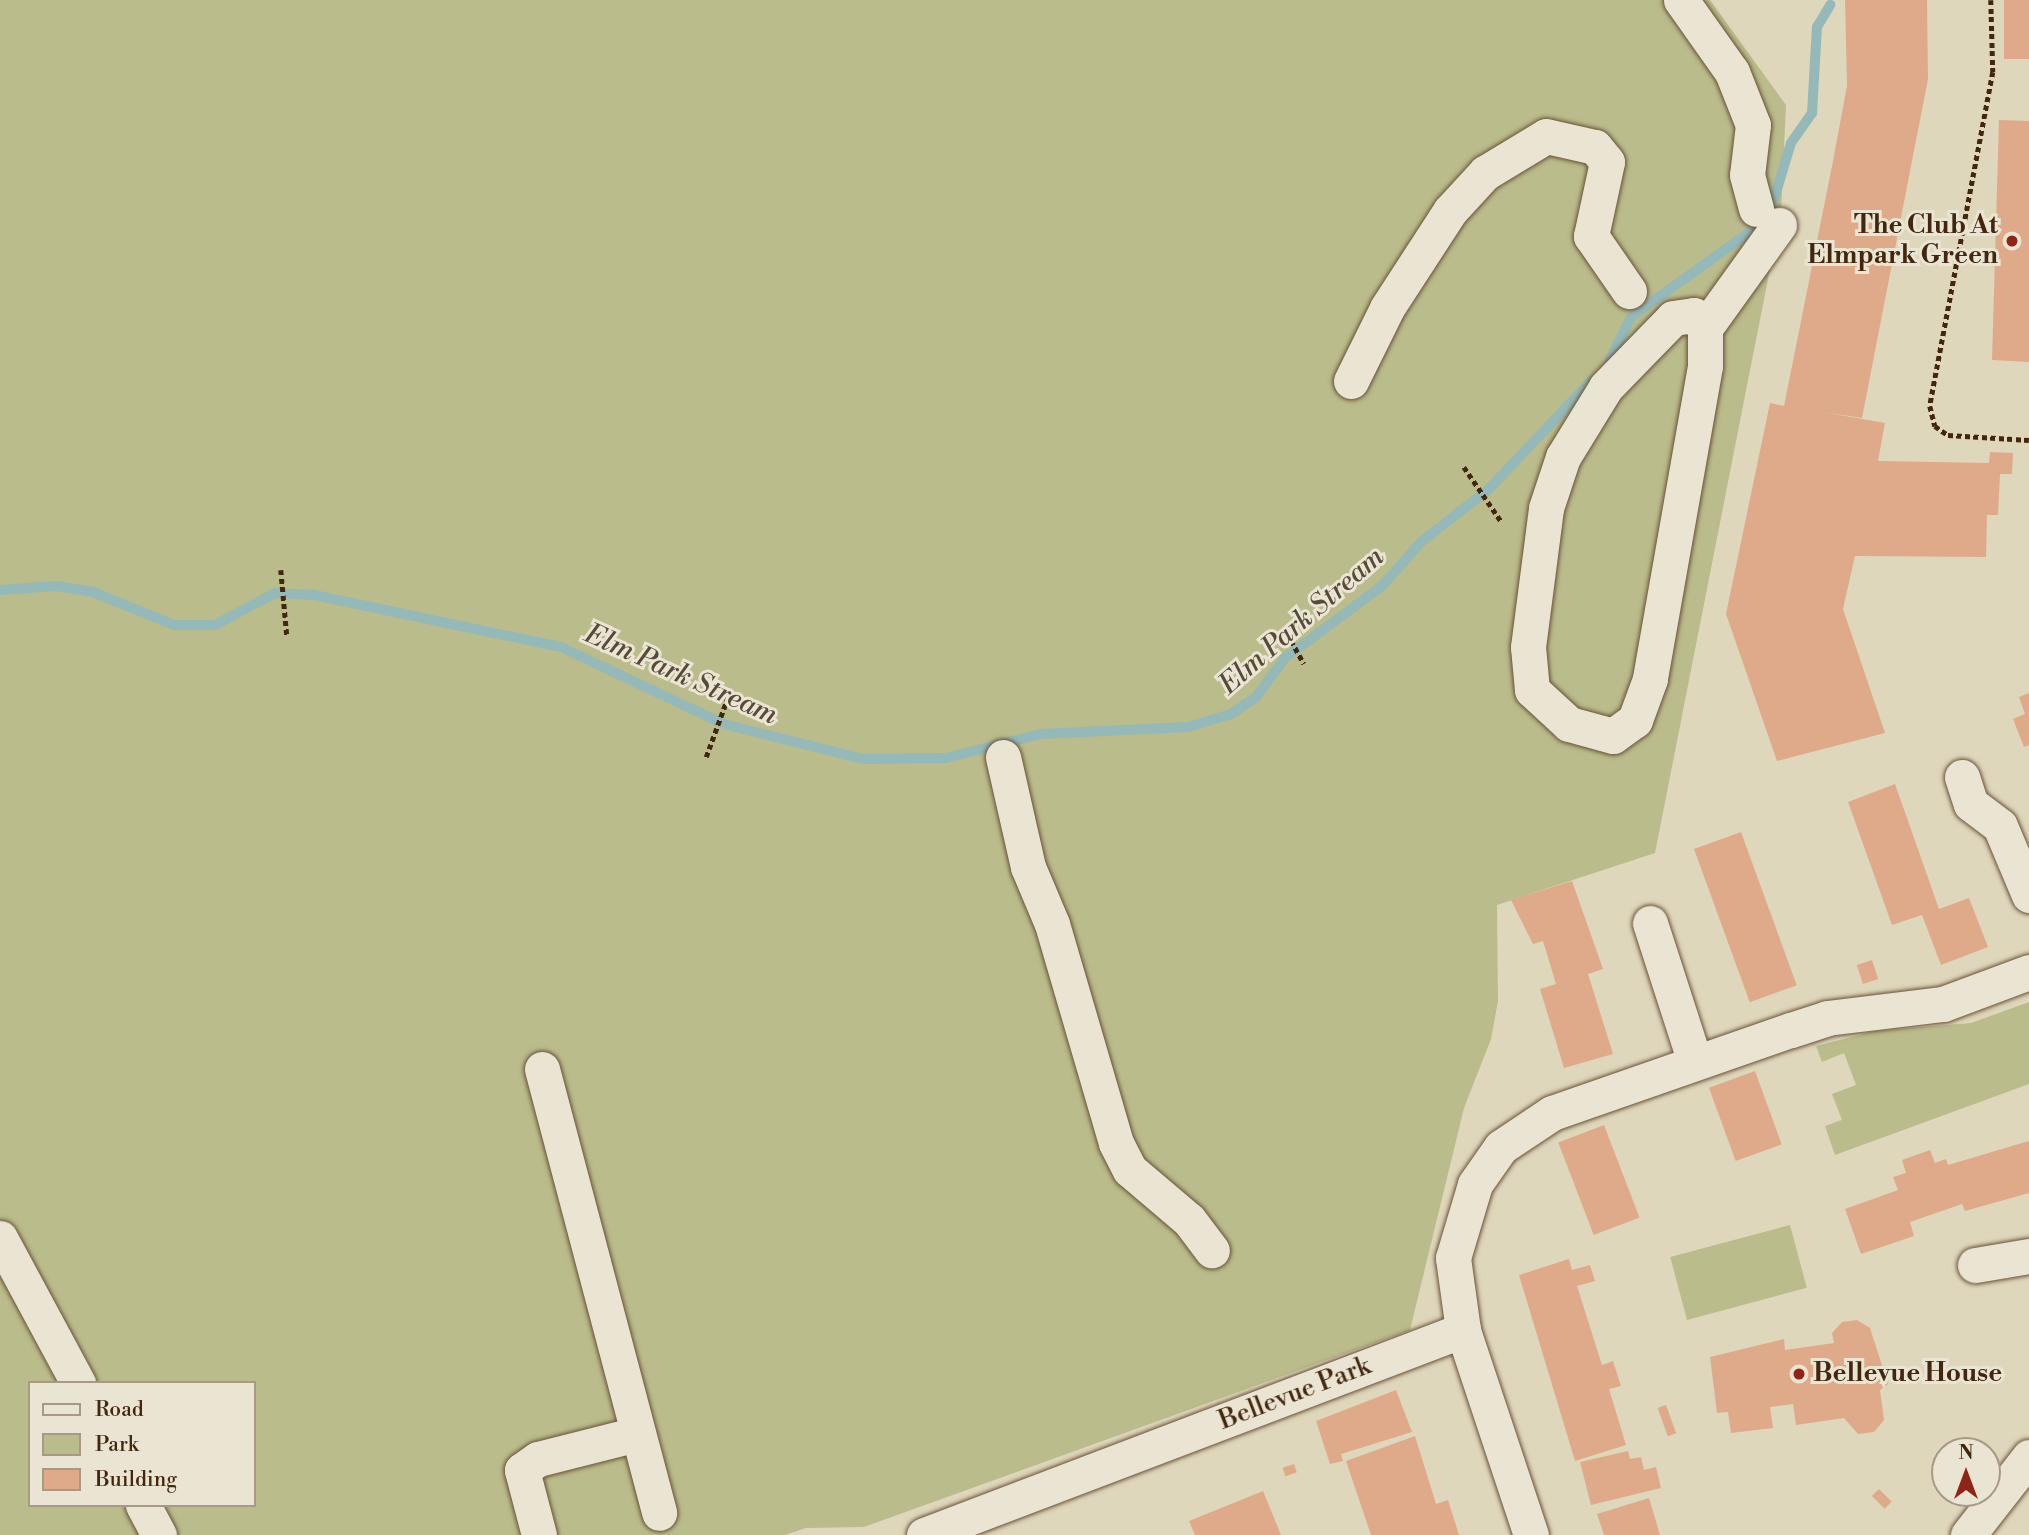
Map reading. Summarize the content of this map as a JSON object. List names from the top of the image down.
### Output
{
  "streets": {
    "street": ["Bellevue Park"]
  },
  "water": ["Elm Park Stream"],
  "places": ["The Club At Elmpark Green", "Bellevue House"],
  "legend": ["Road", "Park", "Building"],
  "north": "top"
}
